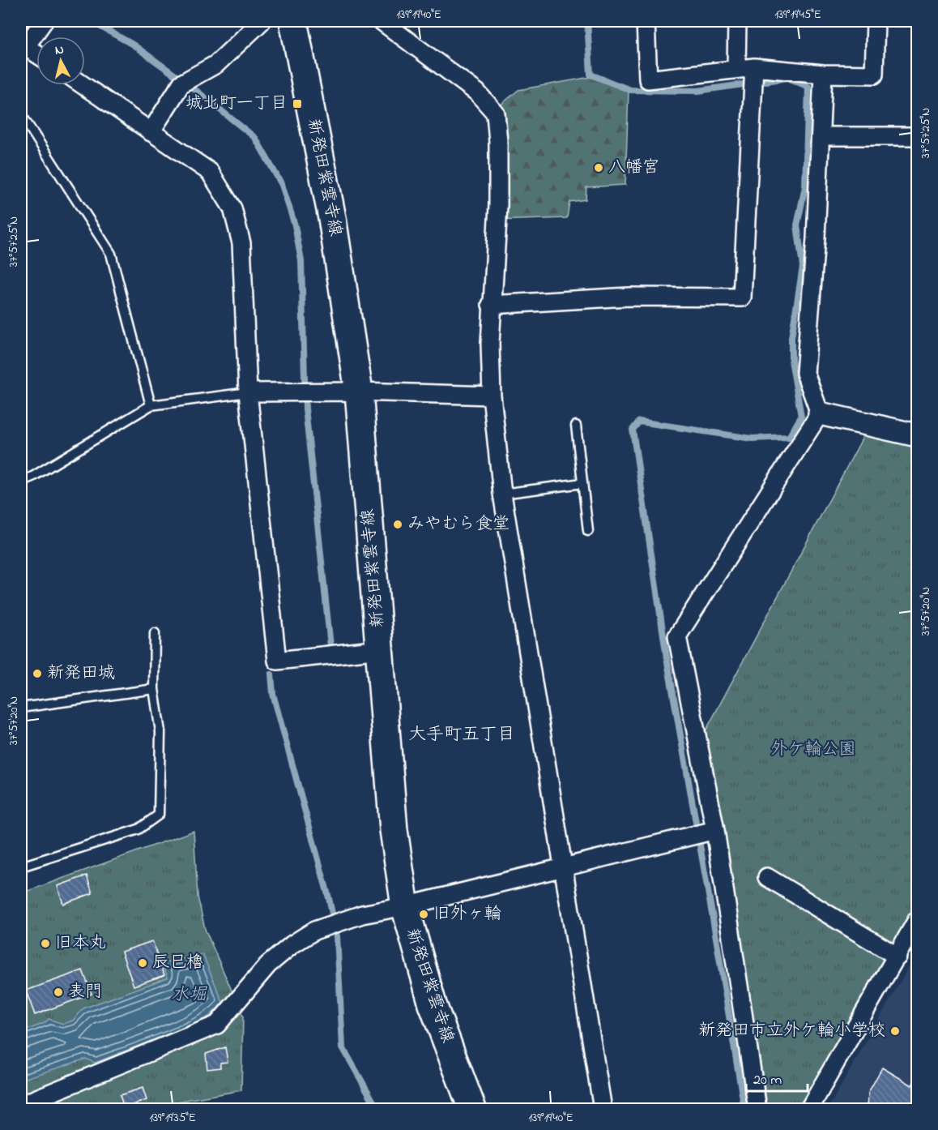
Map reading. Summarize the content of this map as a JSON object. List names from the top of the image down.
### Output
{
  "streets": {
    "main road": ["新発田紫雲寺線"]
  },
  "districts": ["大手町五丁目"],
  "water": ["水堀"],
  "parks": ["外ケ輪公園"],
  "places": {
    "transit": ["城北町一丁目"],
    "other": [
      "八幡宮",
      "みやむら食堂",
      "新発田城",
      "旧外ヶ輪",
      "旧本丸",
      "辰巳櫓",
      "表門",
      "新発田市立外ケ輪小学校"
    ]
  },
  "scale_bar": "20 m",
  "north": "top",
  "coordinates": [
    "139°19'40\"E",
    "139°19'45\"E",
    "37°57'25\"N",
    "37°57'20\"N",
    "139°19'35\"E"
  ]
}
